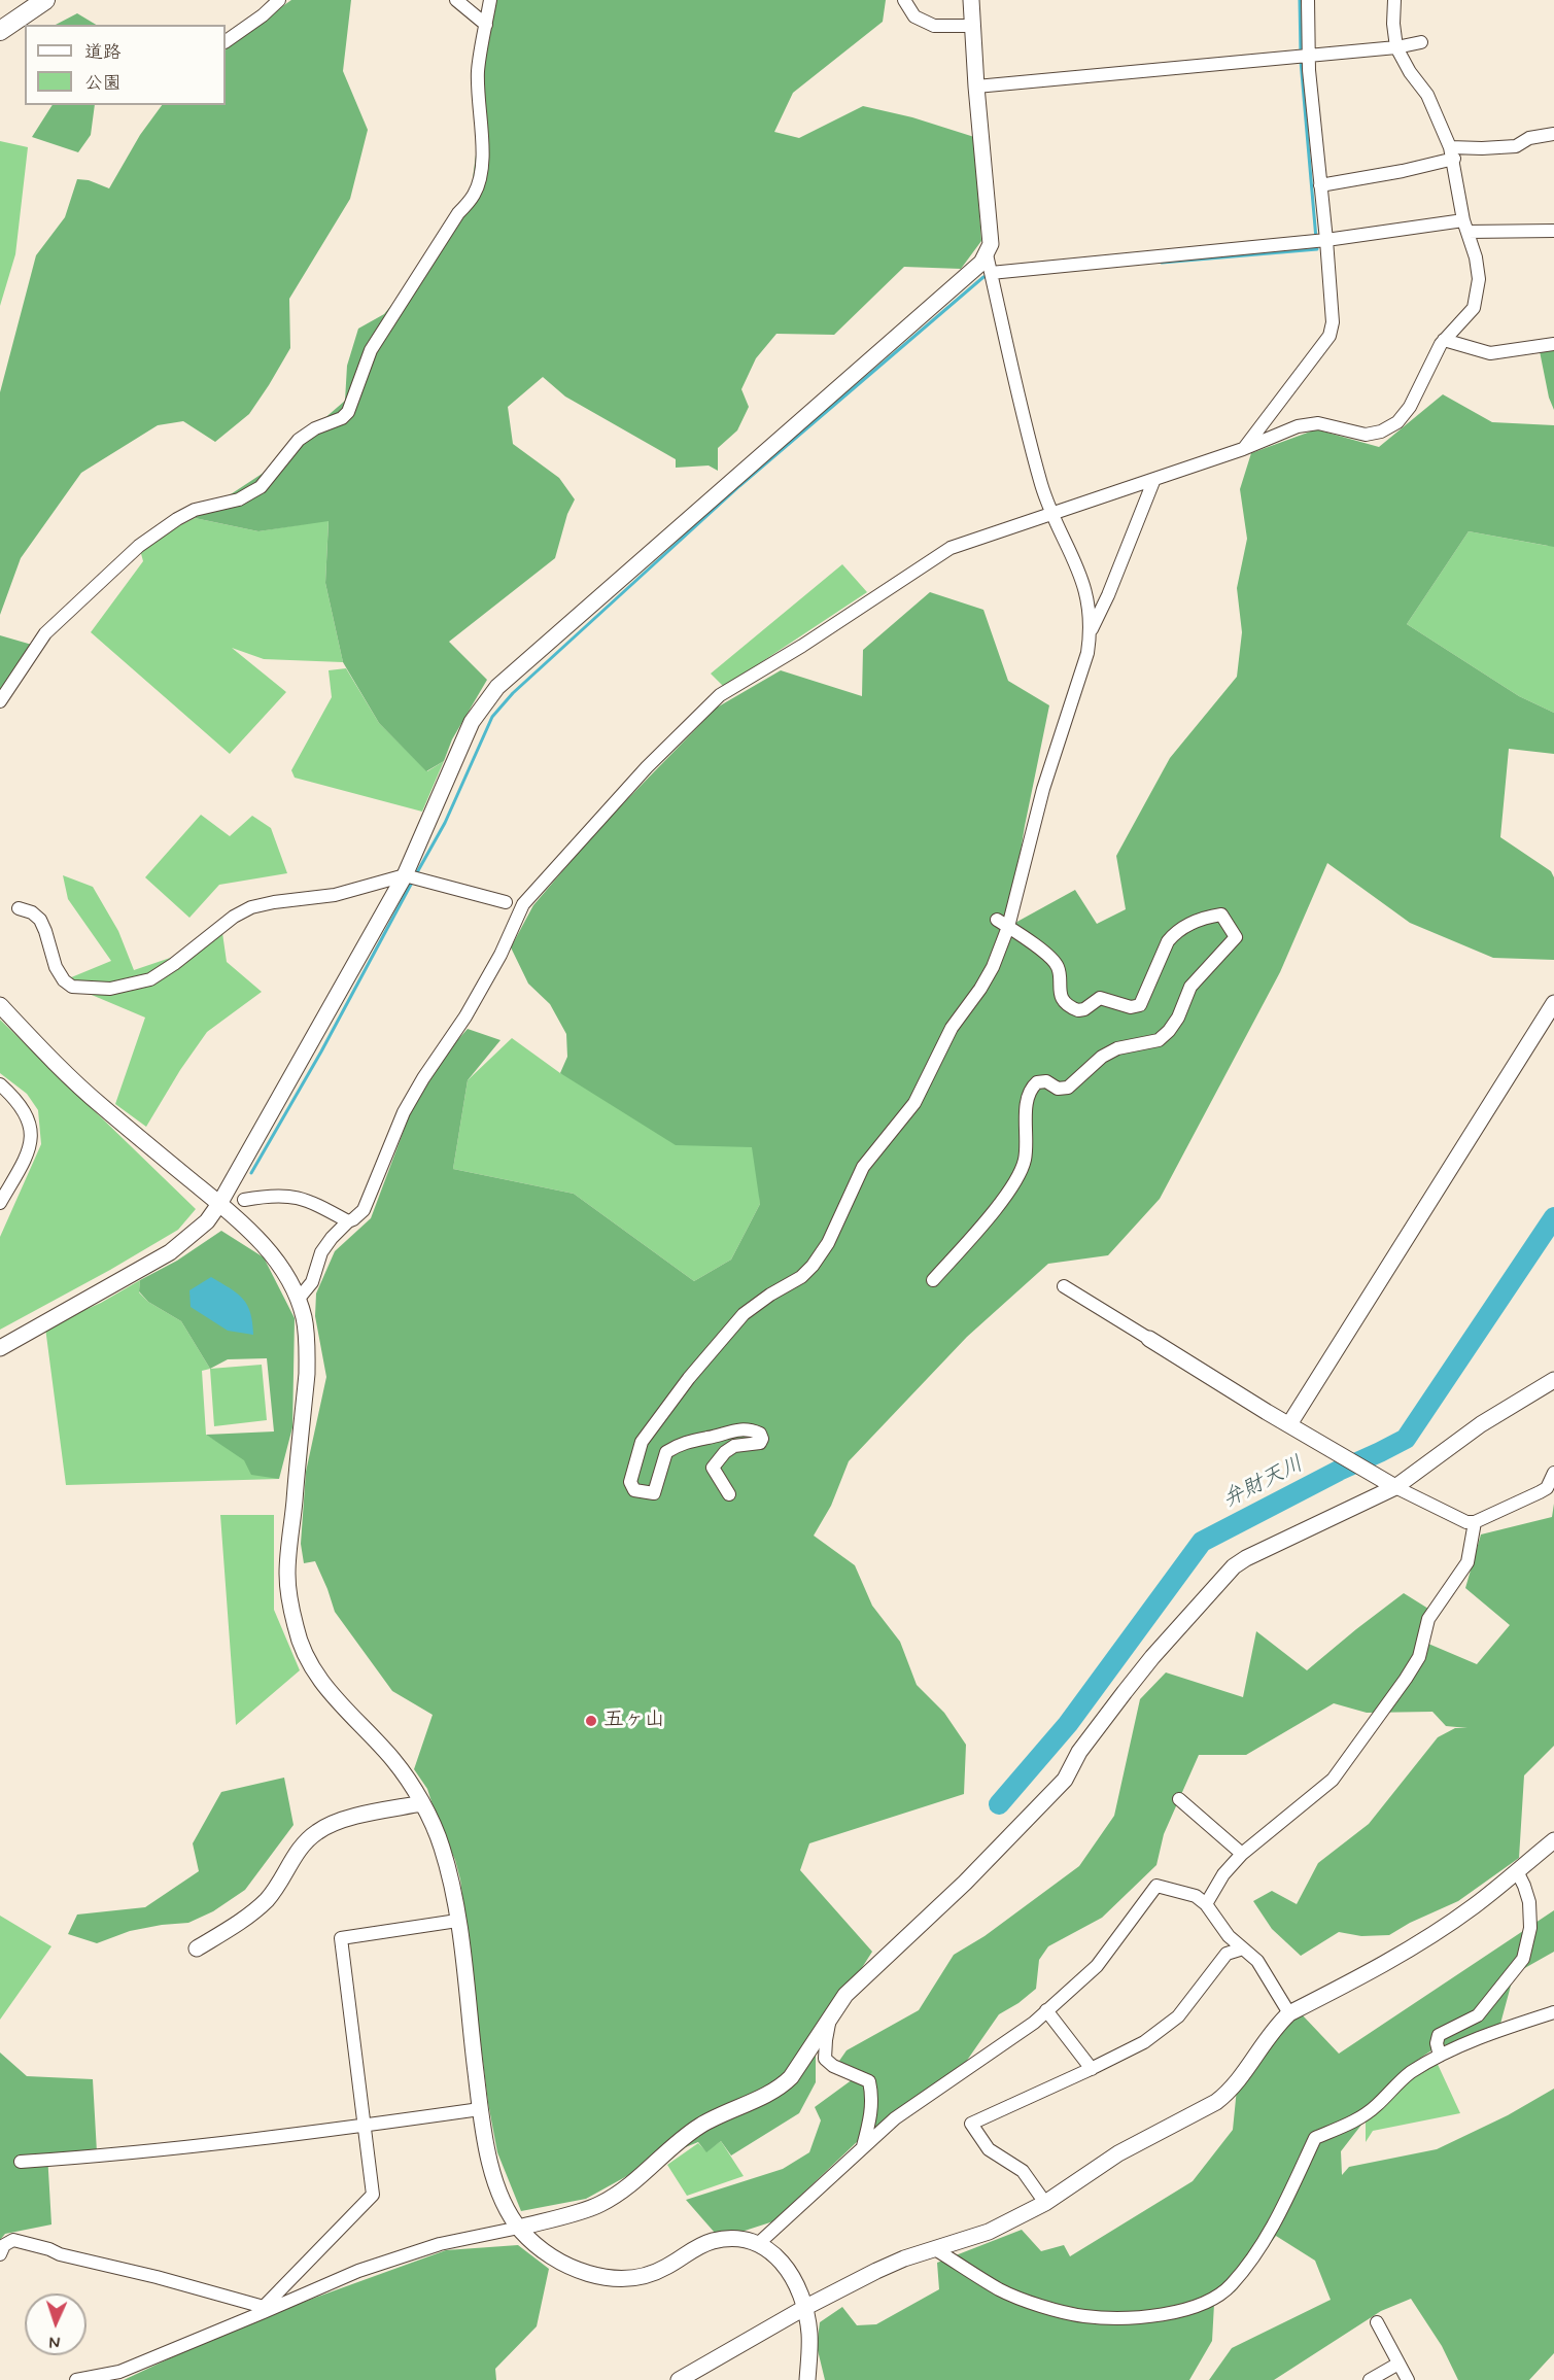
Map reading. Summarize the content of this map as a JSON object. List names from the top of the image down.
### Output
{
  "water": ["弁財天川"],
  "places": ["五ヶ山"],
  "legend": ["道路", "公園"],
  "north": "bottom"
}
